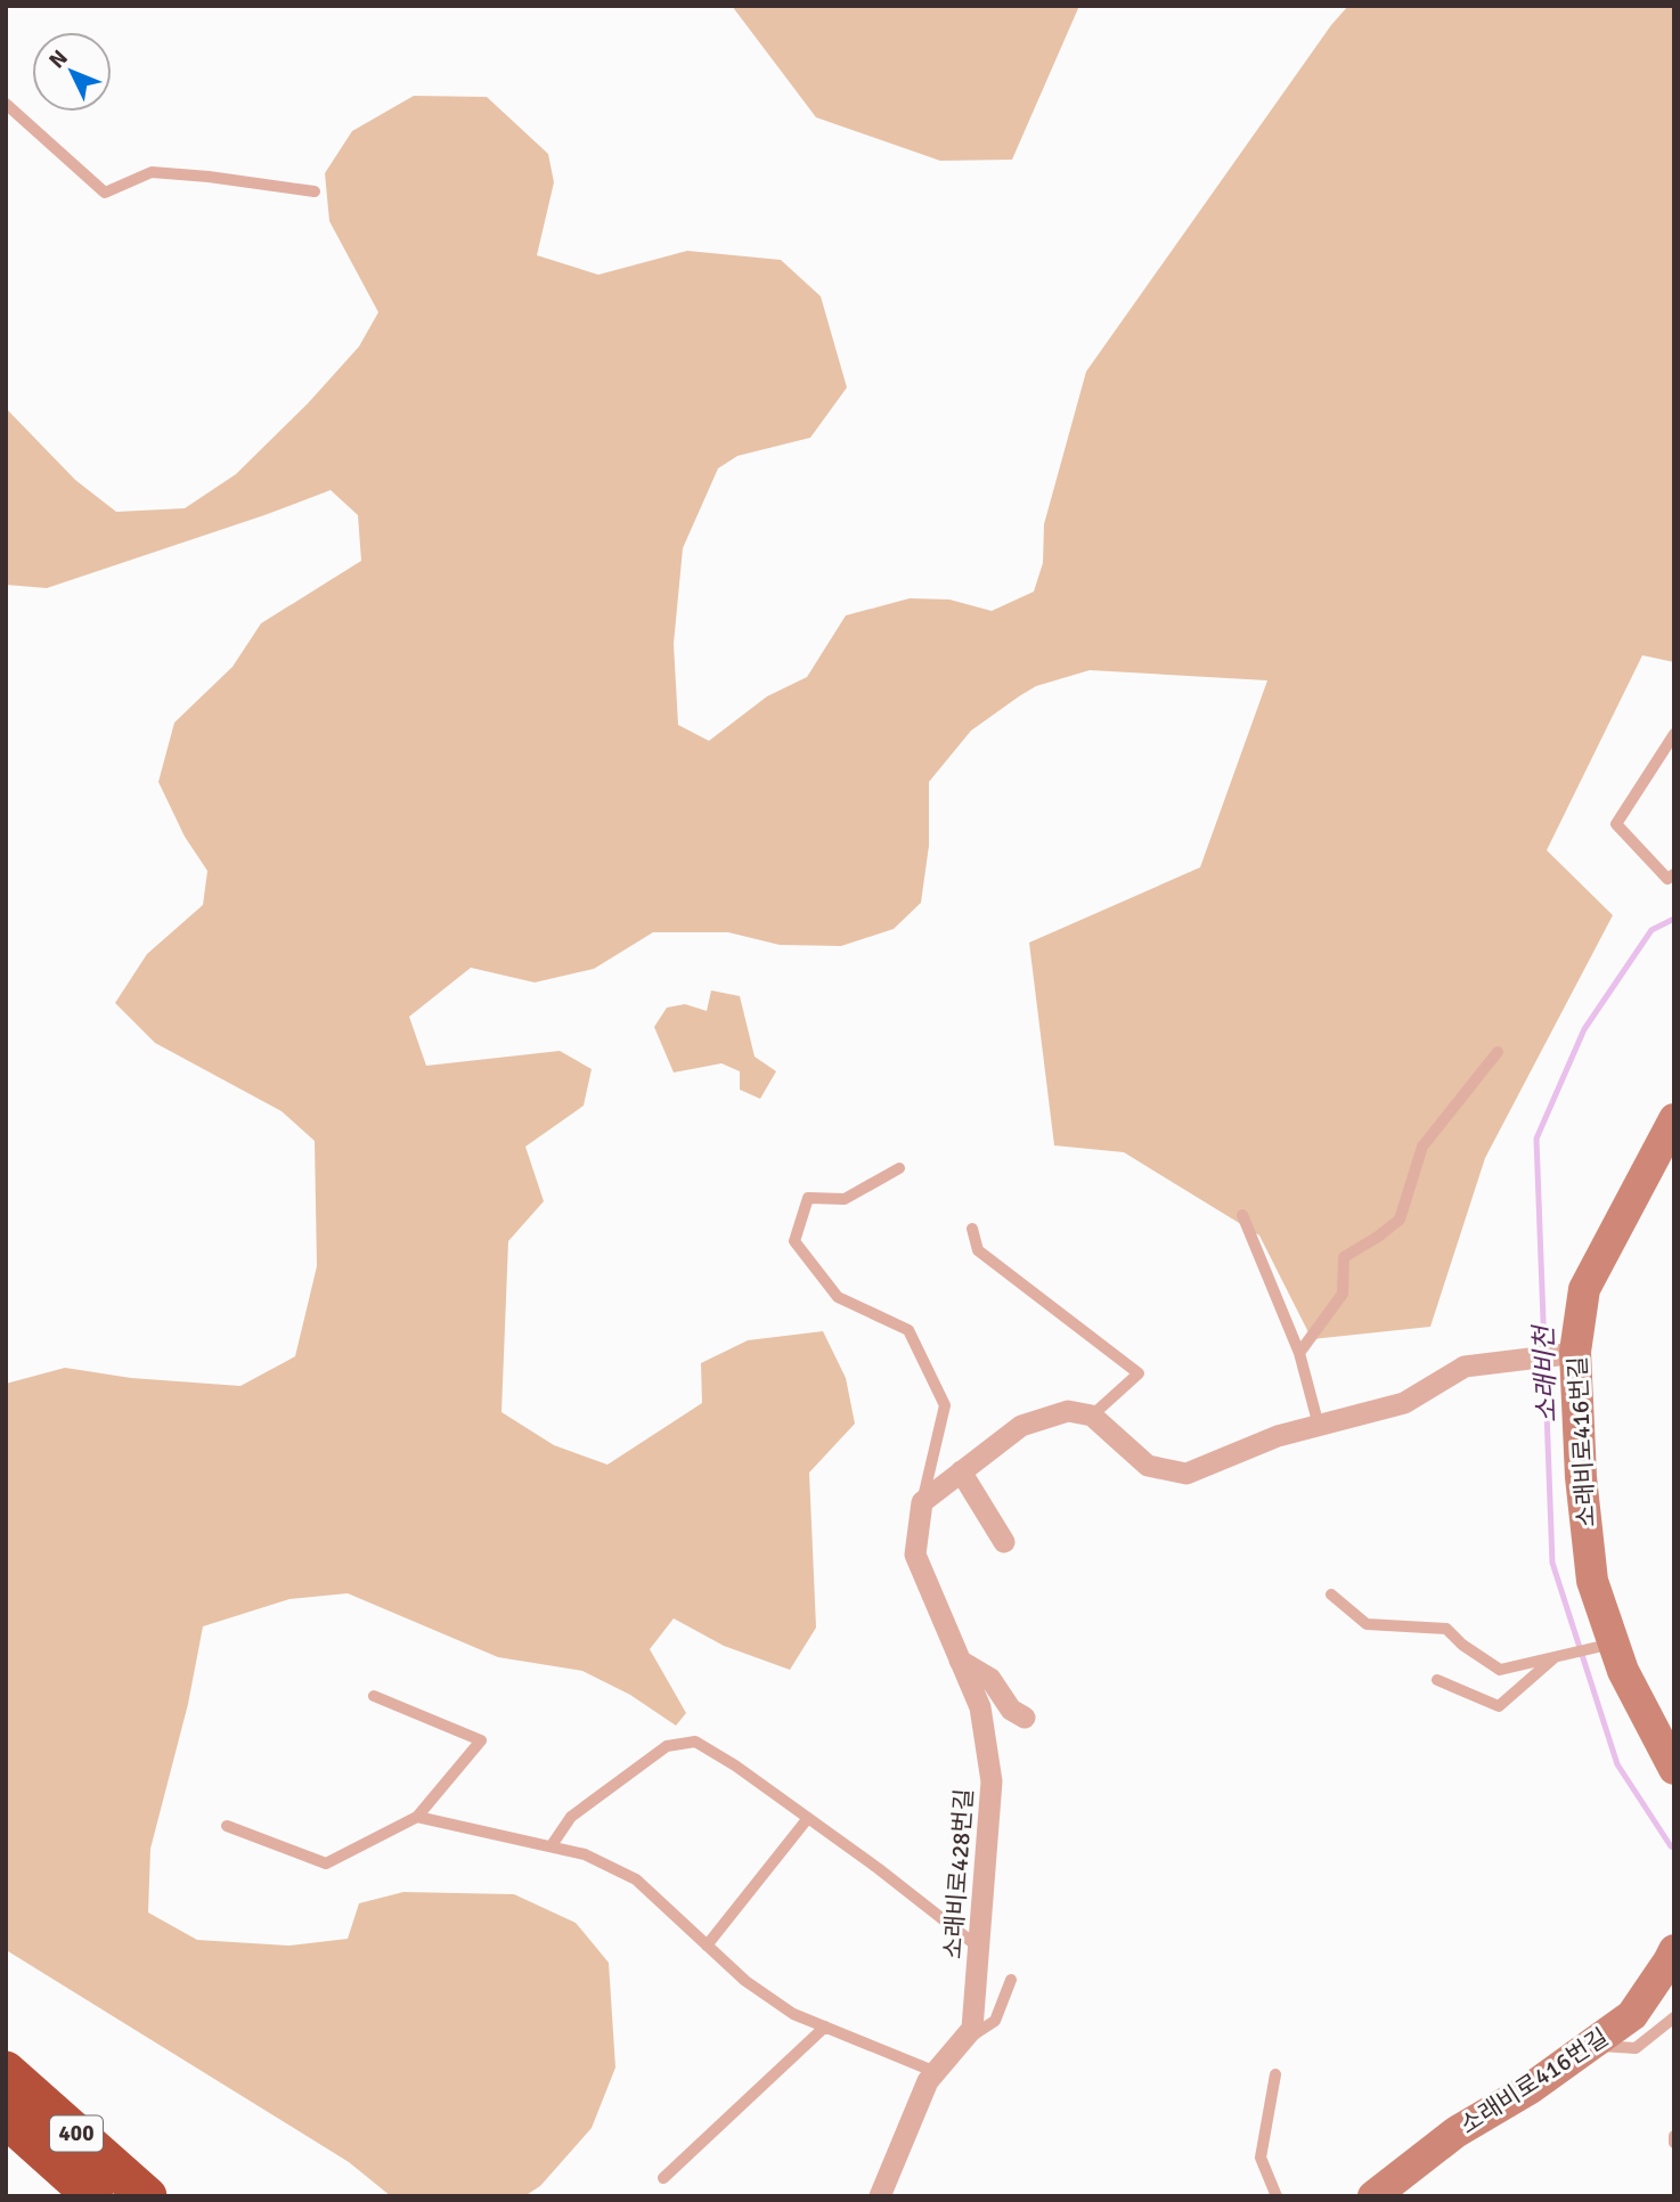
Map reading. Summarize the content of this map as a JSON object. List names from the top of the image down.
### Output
{
  "streets": {
    "highway": ["400"],
    "street": ["소래비로416번길", "소래비로428번길"]
  },
  "water": ["소래비천"],
  "north": "top left"
}
